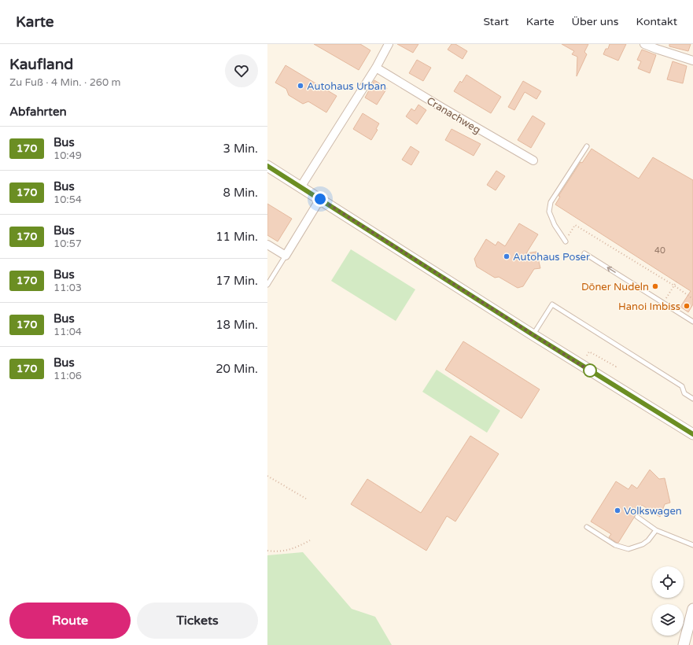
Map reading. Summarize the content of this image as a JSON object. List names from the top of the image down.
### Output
{
  "streets": {
    "street": ["Cranachweg"]
  },
  "places": [
    "Autohaus Urban",
    "Autohaus Poser",
    "Döner Nudeln",
    "Hanoi Imbiss",
    "Volkswagen"
  ],
  "lines": ["bus line 170"],
  "house_numbers": ["40"],
  "page": {
    "header": "Karte",
    "nav": [
      "Start",
      "Karte",
      "Über uns",
      "Kontakt"
    ],
    "heading": [
      ["Kaufland", "Zu Fuß · 4 Min. · 260 m"],
      "Abfahrten"
    ],
    "list": [
      {
        "mark": "170",
        "name": "Bus",
        "note": "10:49",
        "value": "3 Min."
      },
      {
        "mark": "170",
        "name": "Bus",
        "note": "10:54",
        "value": "8 Min."
      },
      {
        "mark": "170",
        "name": "Bus",
        "note": "10:57",
        "value": "11 Min."
      },
      {
        "mark": "170",
        "name": "Bus",
        "note": "11:03",
        "value": "17 Min."
      },
      {
        "mark": "170",
        "name": "Bus",
        "note": "11:04",
        "value": "18 Min."
      },
      {
        "mark": "170",
        "name": "Bus",
        "note": "11:06",
        "value": "20 Min."
      }
    ],
    "buttons": ["Route", "Tickets"]
  }
}
